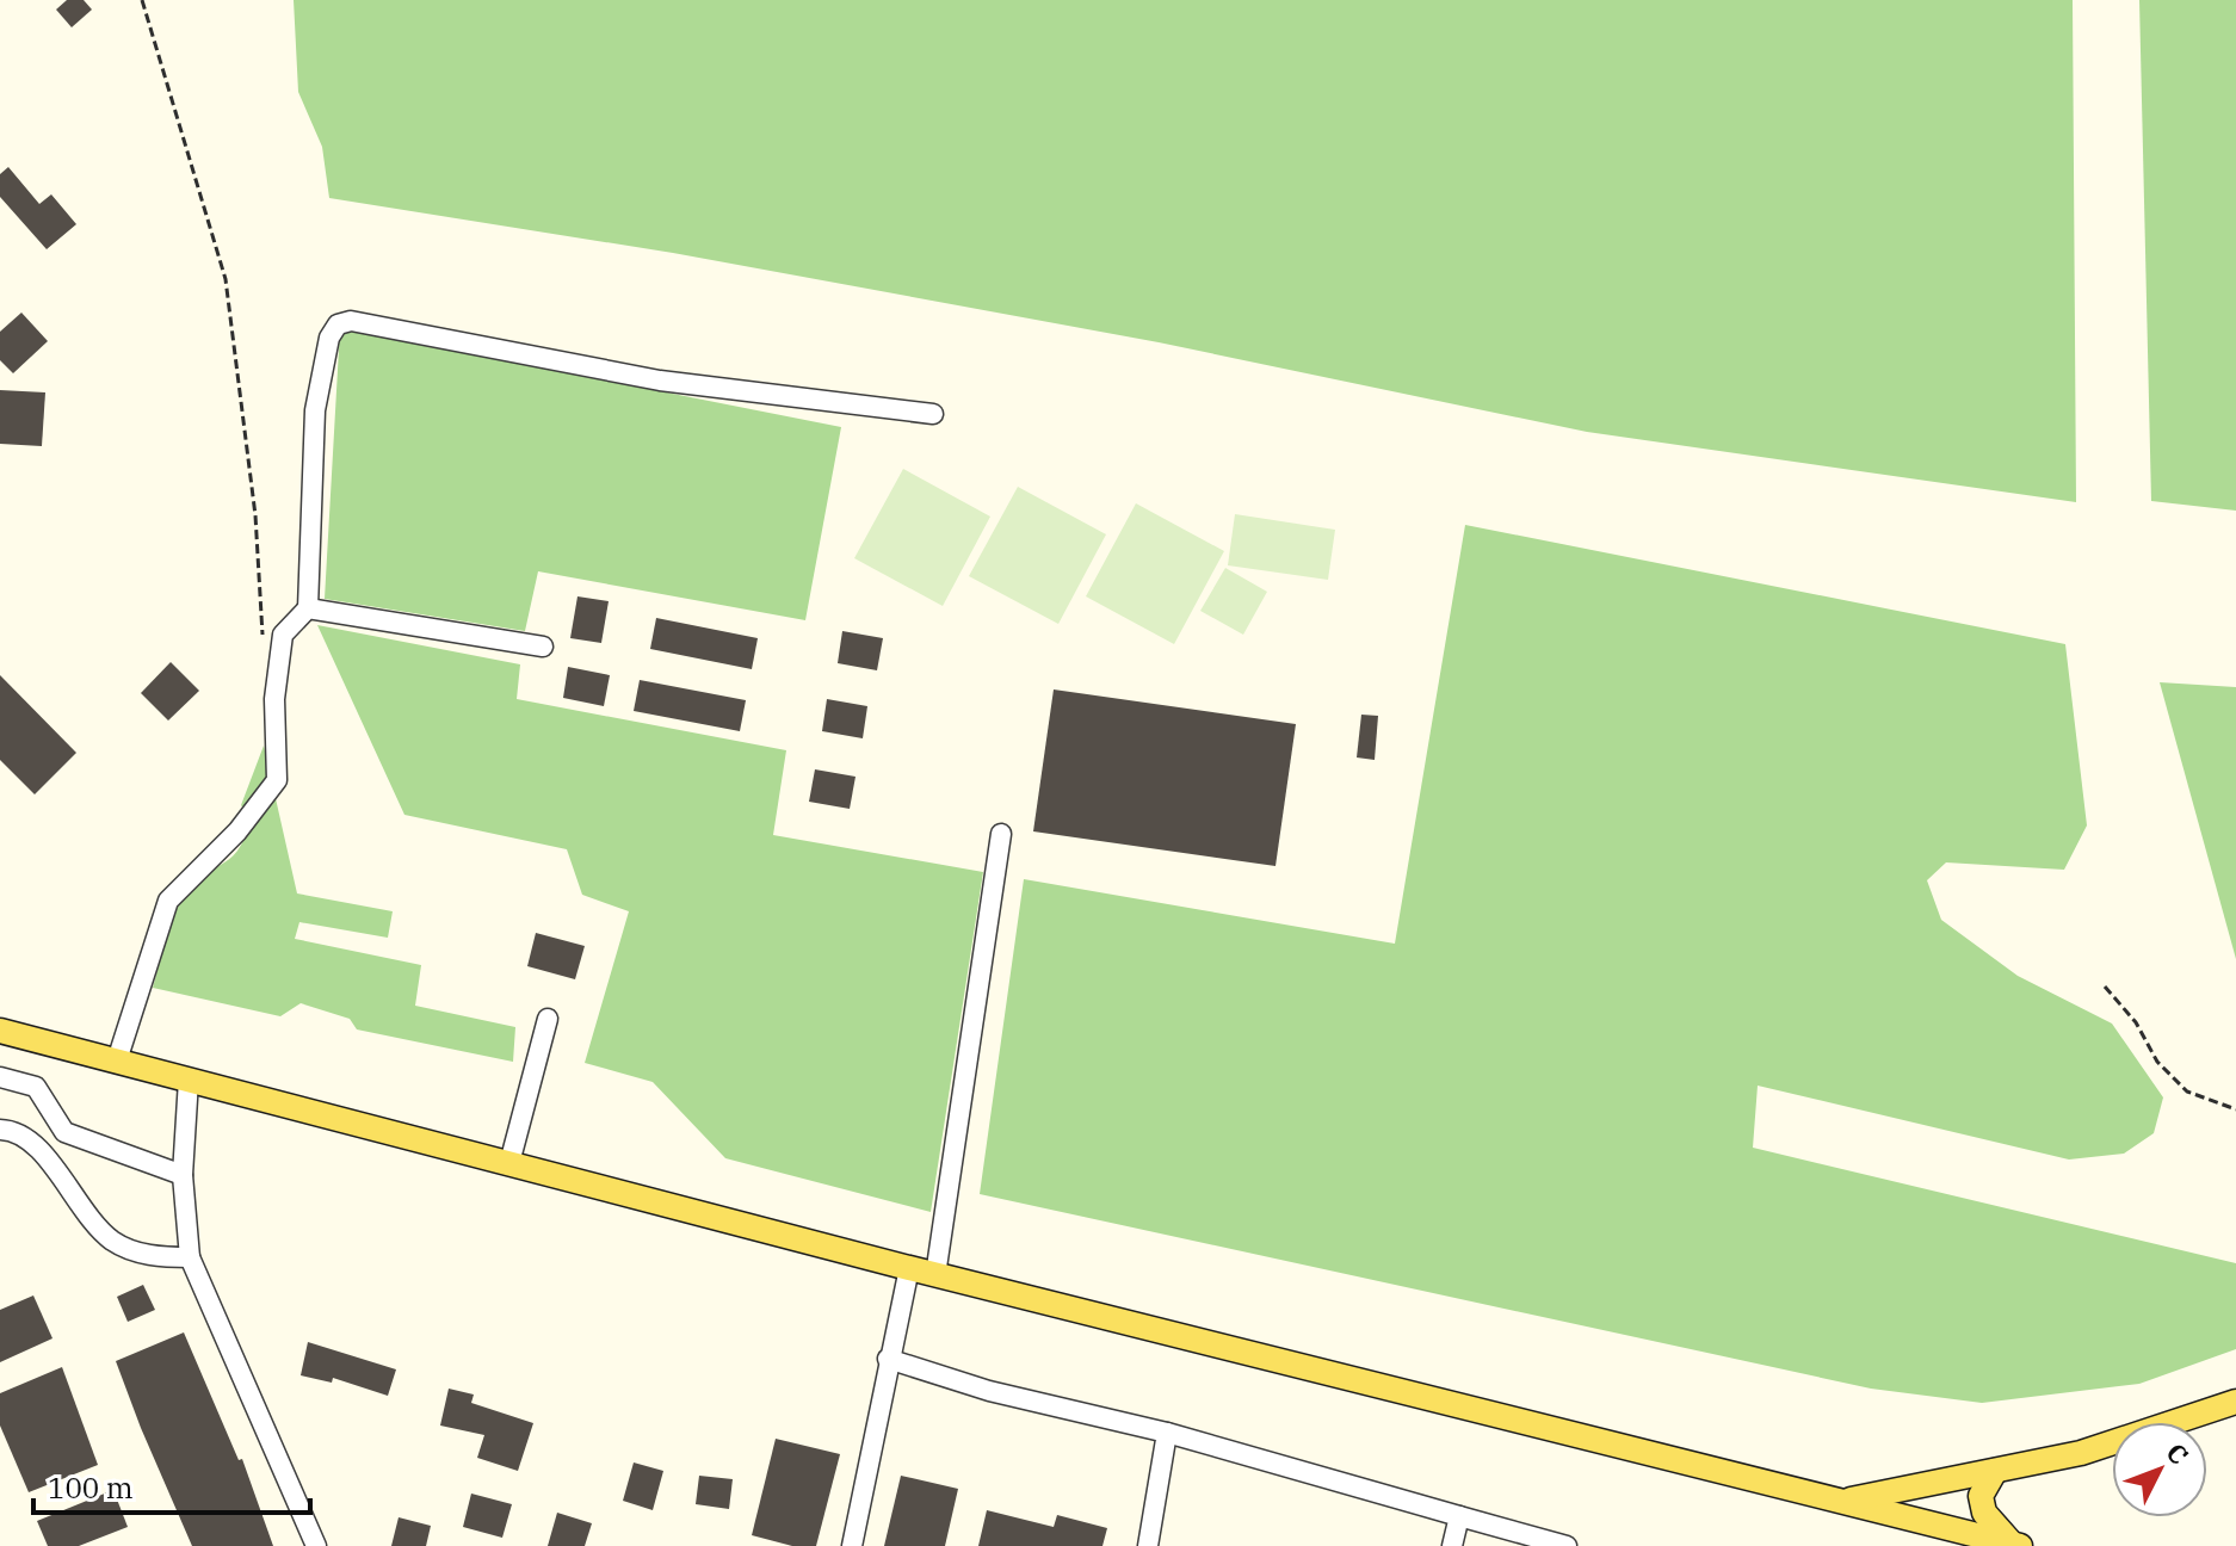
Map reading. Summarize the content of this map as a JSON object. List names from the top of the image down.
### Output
{
  "scale_bar": "100 m",
  "north": "top right"
}
